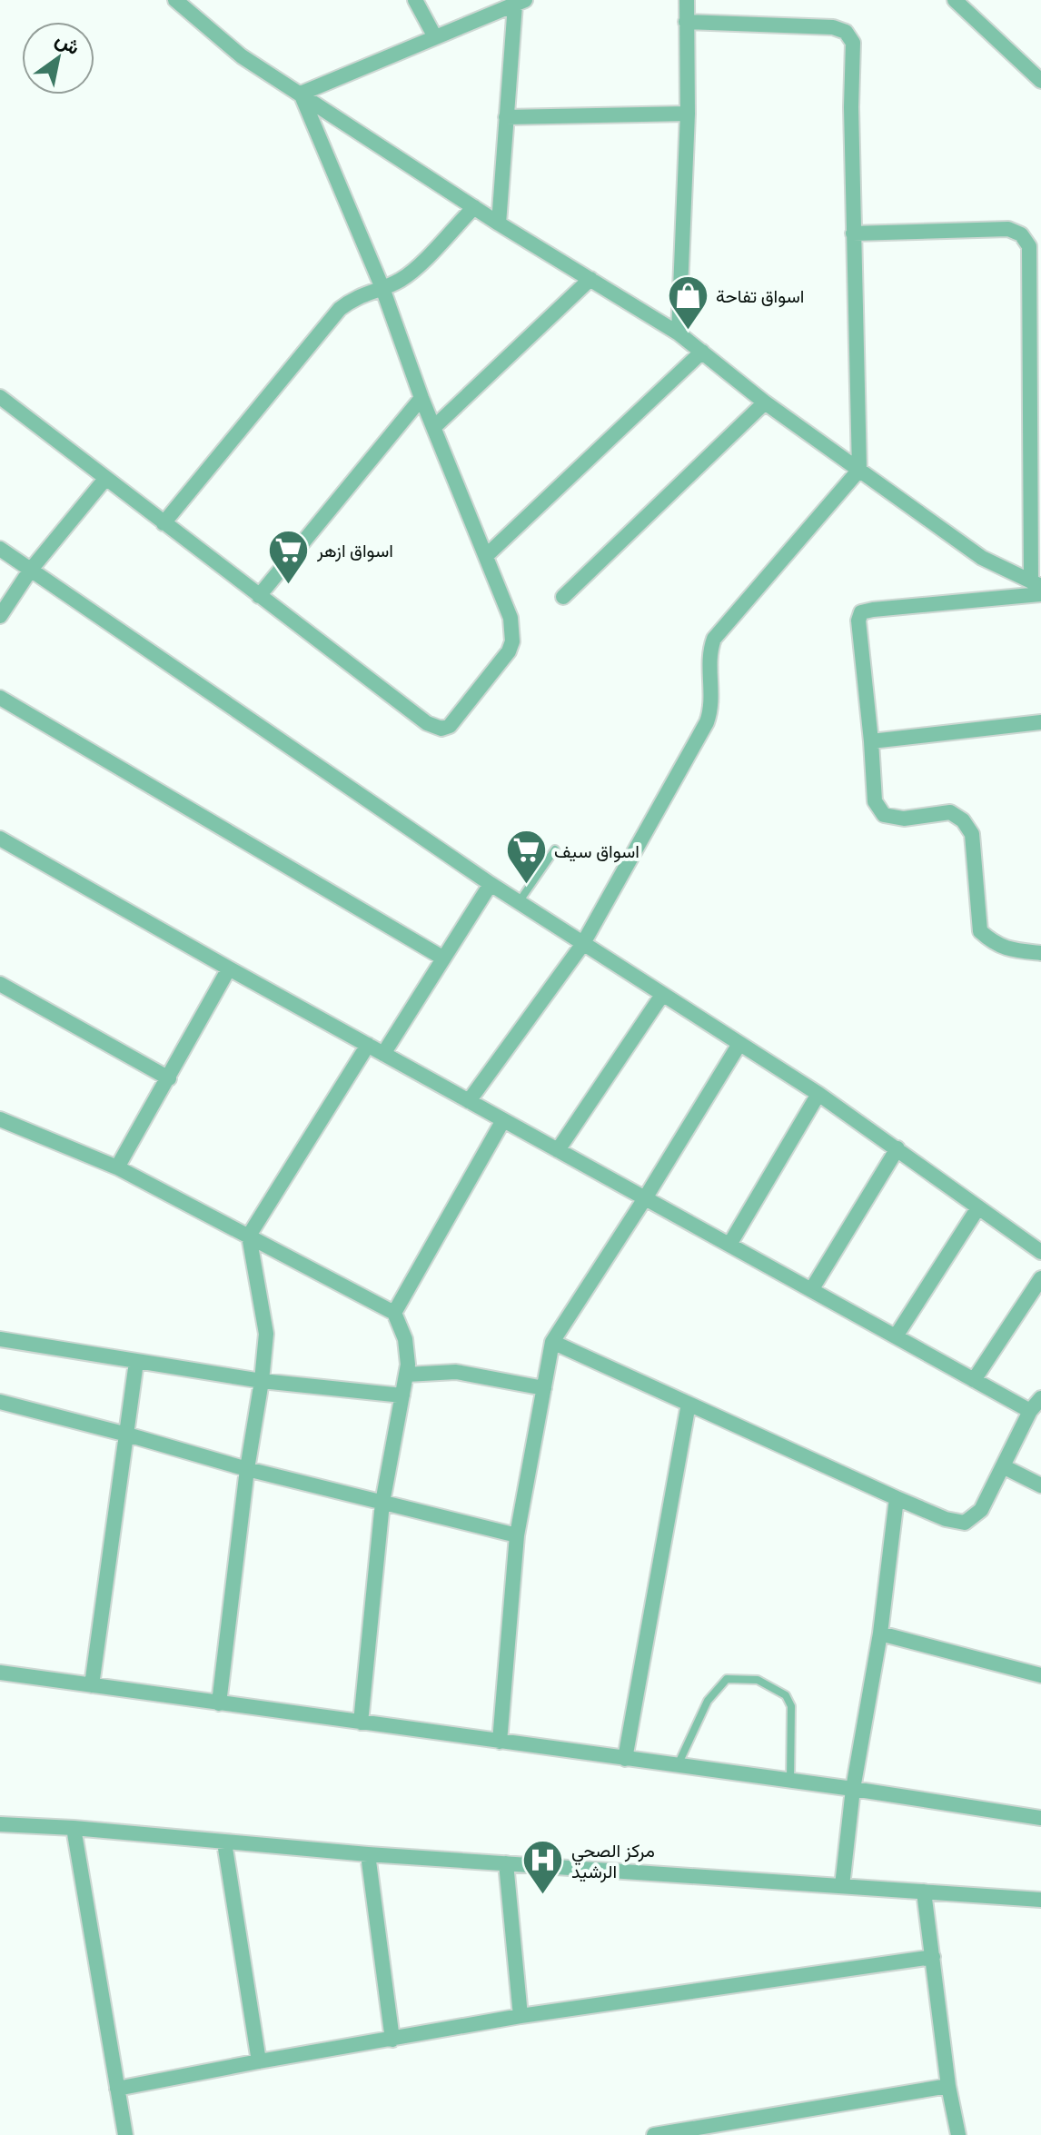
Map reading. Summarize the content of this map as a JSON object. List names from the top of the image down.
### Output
{
  "places": {
    "shop": ["اسواق تفاحة"],
    "supermarket": ["اسواق ازهر", "اسواق سيف"],
    "hospital": ["مركز الصحي الرشيد"]
  },
  "north": "top right"
}
